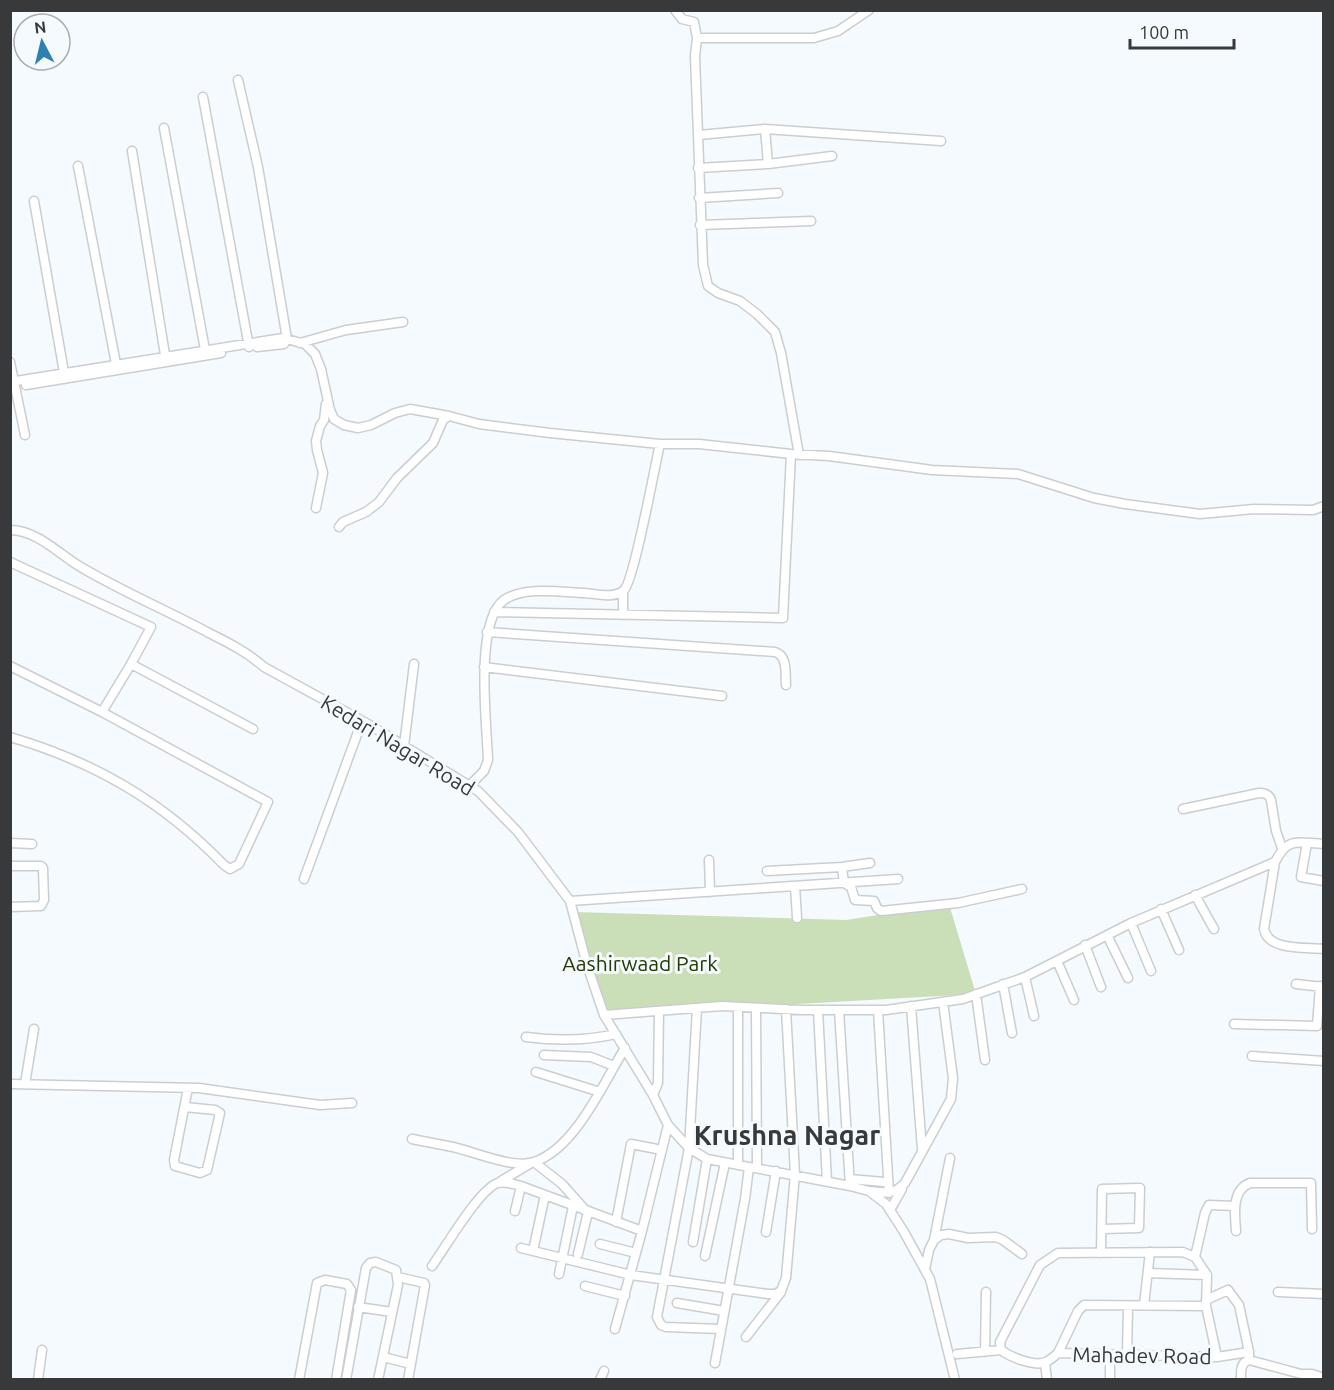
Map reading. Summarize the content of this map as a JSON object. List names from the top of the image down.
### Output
{
  "streets": {
    "street": ["Kedari Nagar Road", "Mahadev Road"]
  },
  "districts": ["Krushna Nagar"],
  "parks": ["Aashirwaad Park"],
  "scale_bar": "100 m",
  "north": "top"
}
